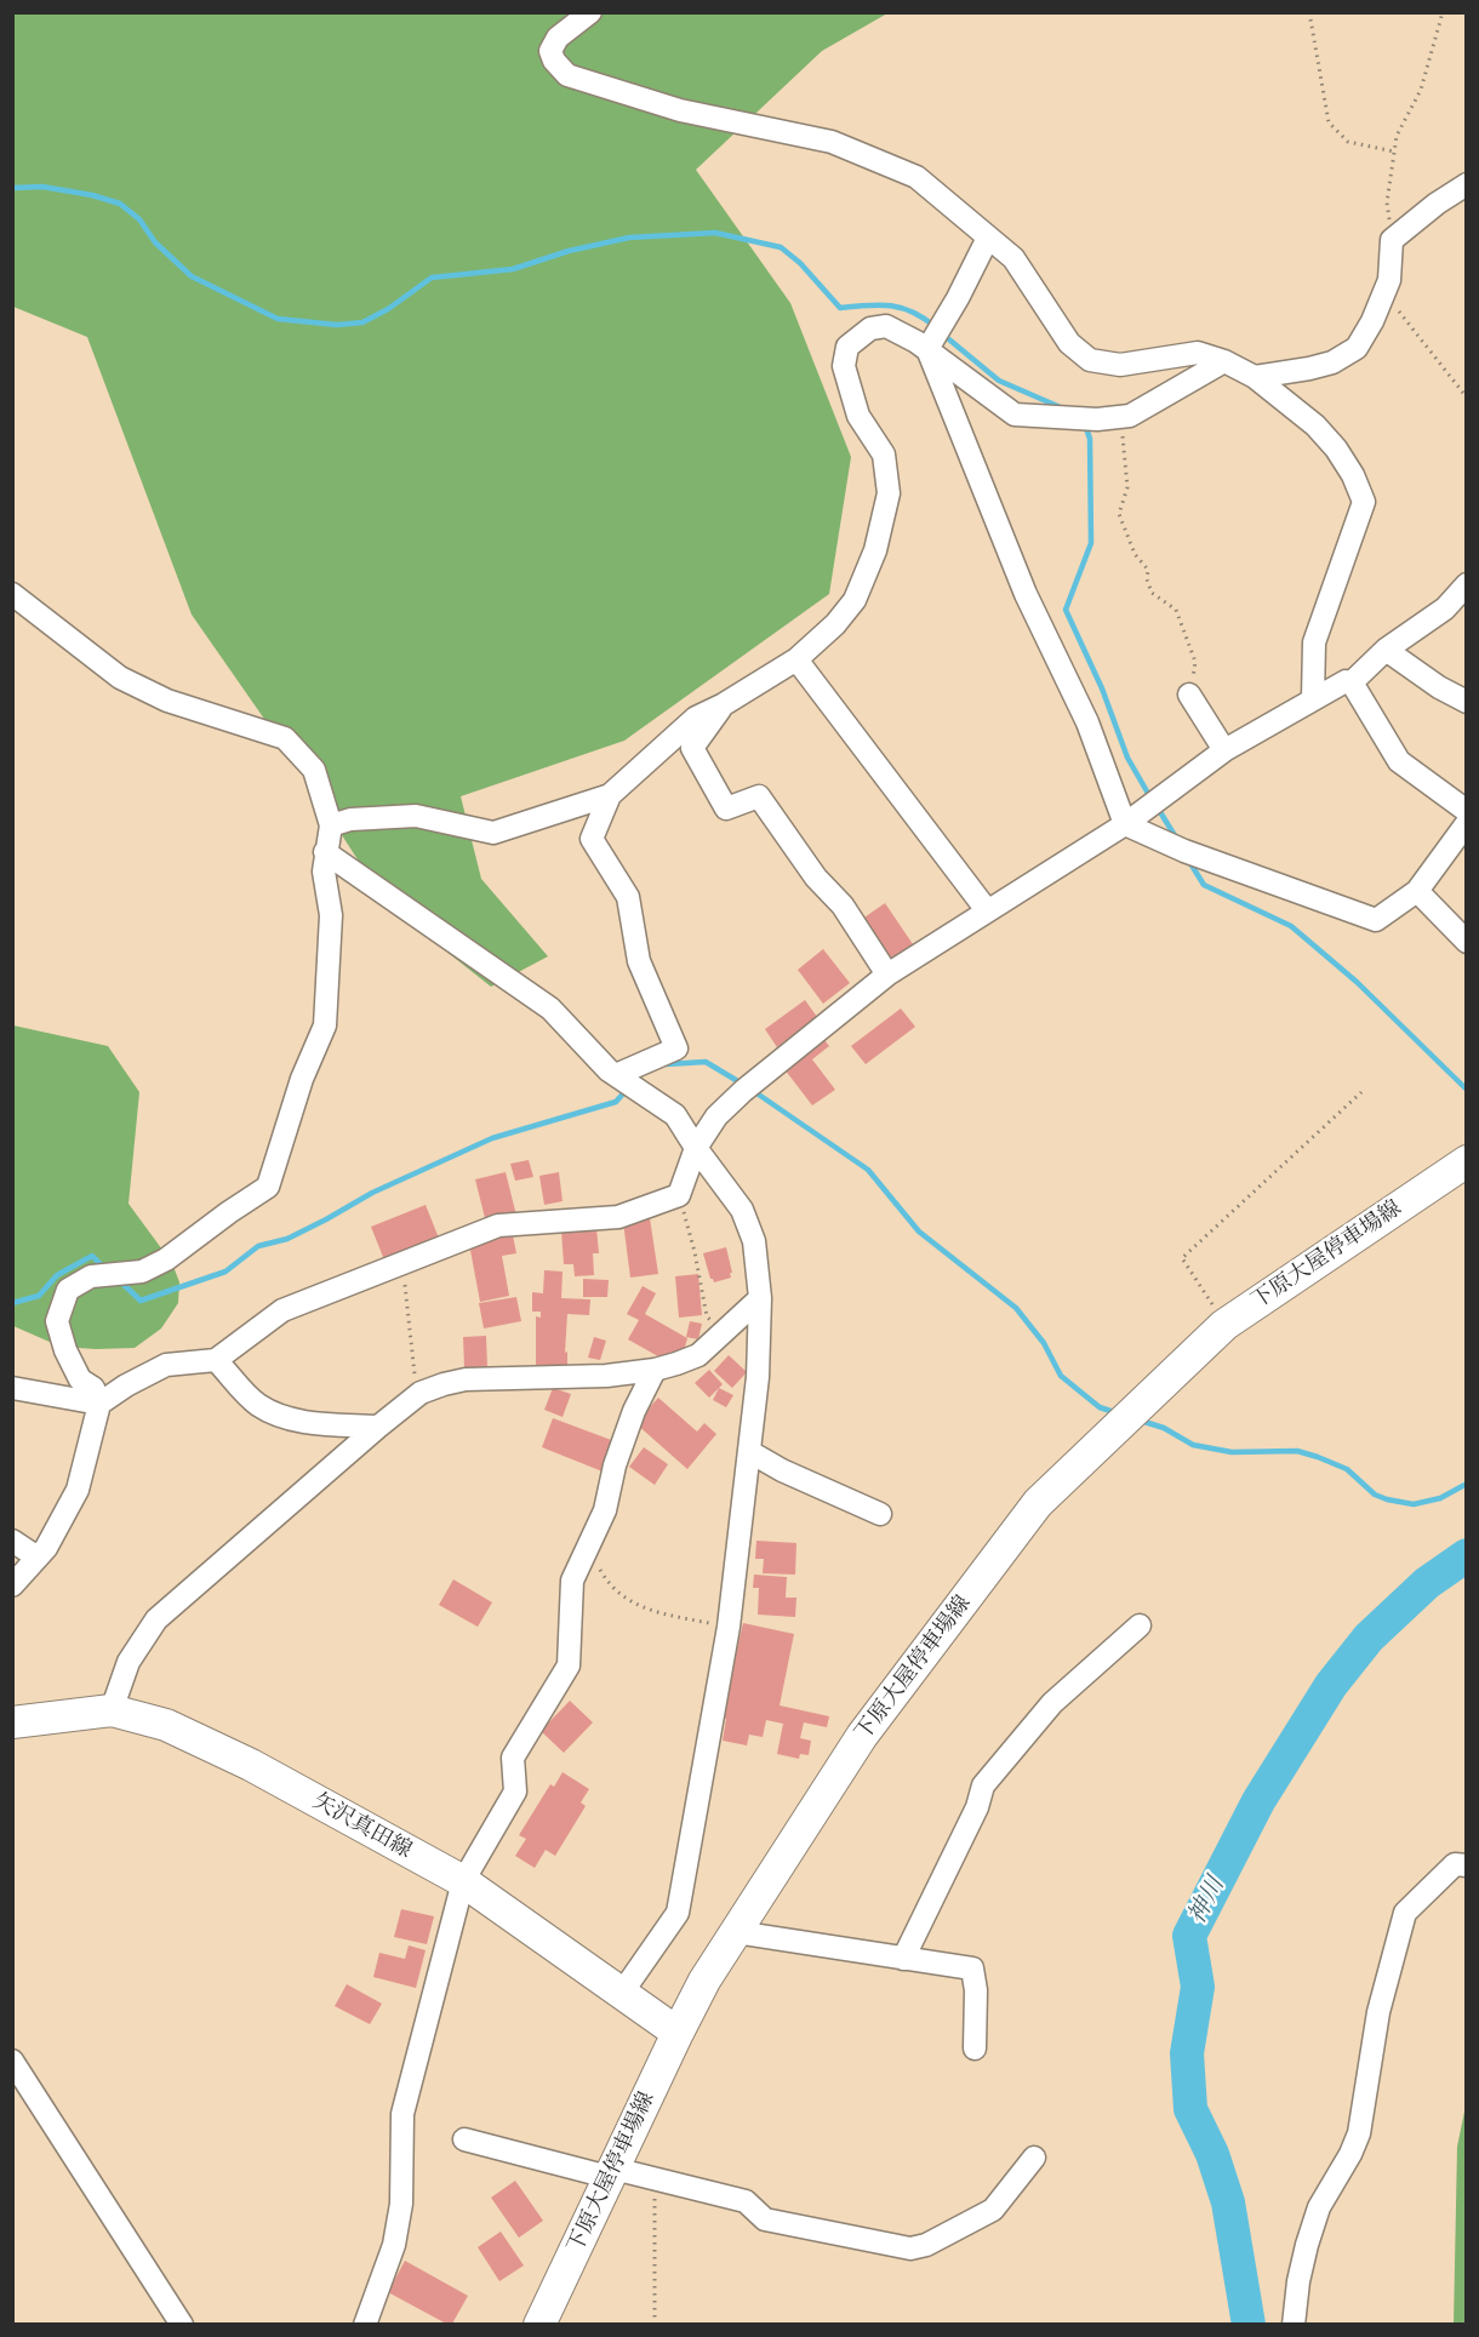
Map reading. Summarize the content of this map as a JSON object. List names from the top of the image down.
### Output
{
  "streets": {
    "main road": ["下原大屋停車場線", "矢沢真田線"]
  },
  "crossings": [
    ["下原大屋停車場線", "矢沢真田線"]
  ],
  "water": ["神川"]
}
